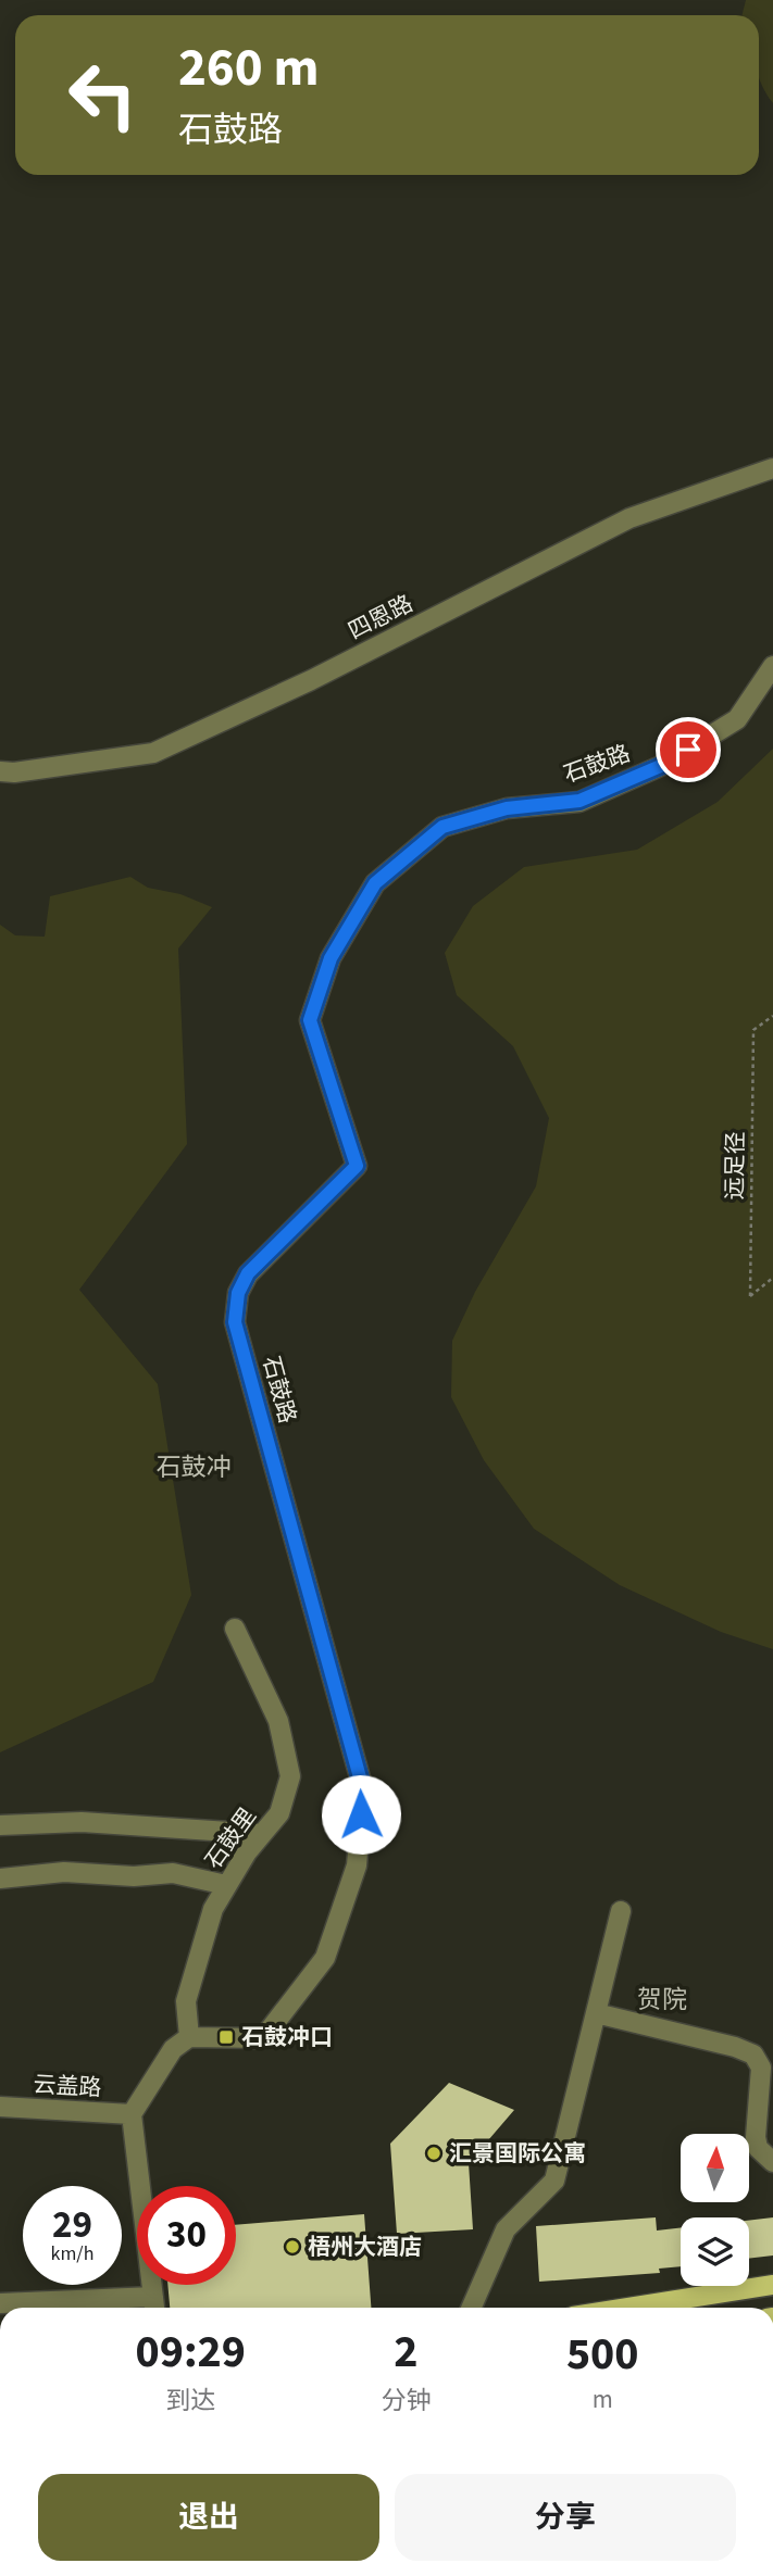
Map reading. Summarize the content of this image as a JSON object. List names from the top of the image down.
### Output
{
  "streets": {
    "street": [
      "四恩路",
      "石鼓路",
      "石鼓里",
      "云盖路"
    ],
    "path": ["远足径"]
  },
  "crossings": [
    ["石鼓路", "石鼓里"]
  ],
  "districts": ["石鼓冲", "贺院"],
  "places": {
    "transit": ["石鼓冲口"],
    "other": ["汇景国际公寓", "梧州大酒店"]
  },
  "north": "top",
  "page": {
    "turn": ["260 m", "石鼓路"],
    "speed": "29 km/h",
    "limit": "30",
    "eta": [
      "09:29",
      "到达",
      "2",
      "分钟",
      "500",
      "m"
    ],
    "buttons": ["退出", "分享"]
  }
}
